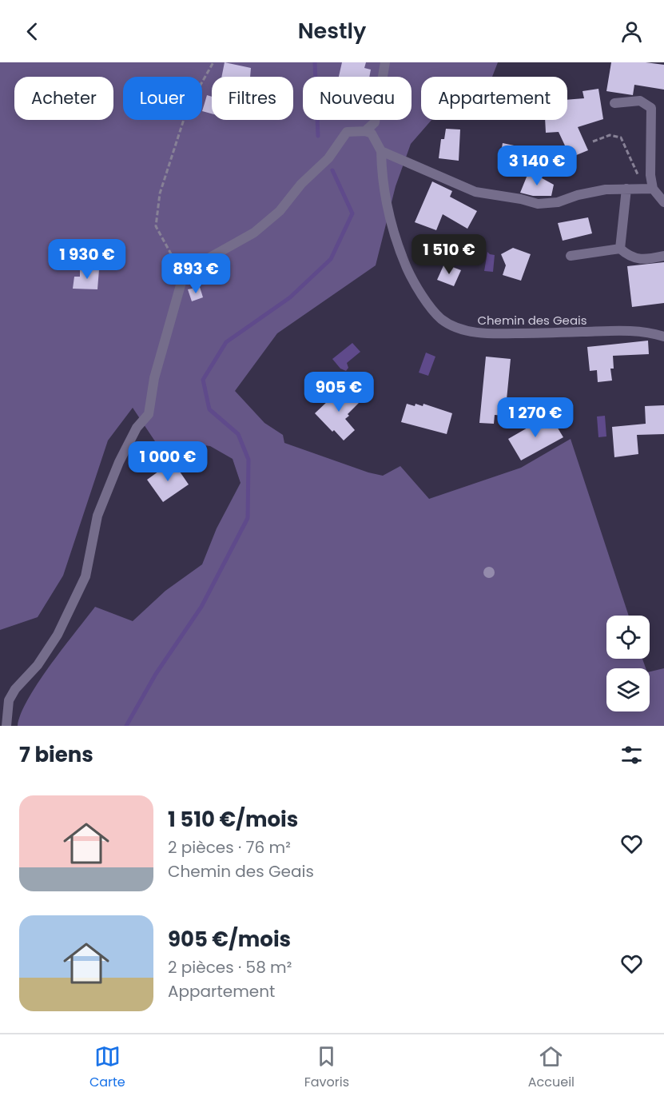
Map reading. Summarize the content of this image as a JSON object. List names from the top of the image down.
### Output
{
  "streets": {
    "street": ["Chemin des Geais"]
  },
  "page": {
    "header": "Nestly",
    "chip": [
      "Acheter",
      "Louer",
      "Filtres",
      "Nouveau",
      "Appartement"
    ],
    "price": [
      "3 140 €",
      "1 510 €",
      "1 930 €",
      "893 €",
      "905 €",
      "1 270 €",
      "1 000 €"
    ],
    "heading": "7 biens",
    "list": [
      {
        "name": "1 510 €/mois",
        "note": "2 pièces · 76 m² · Chemin des Geais"
      },
      {
        "name": "905 €/mois",
        "note": "2 pièces · 58 m² · Appartement"
      }
    ],
    "tabs": ["Carte", "Favoris", "Accueil"]
  }
}
